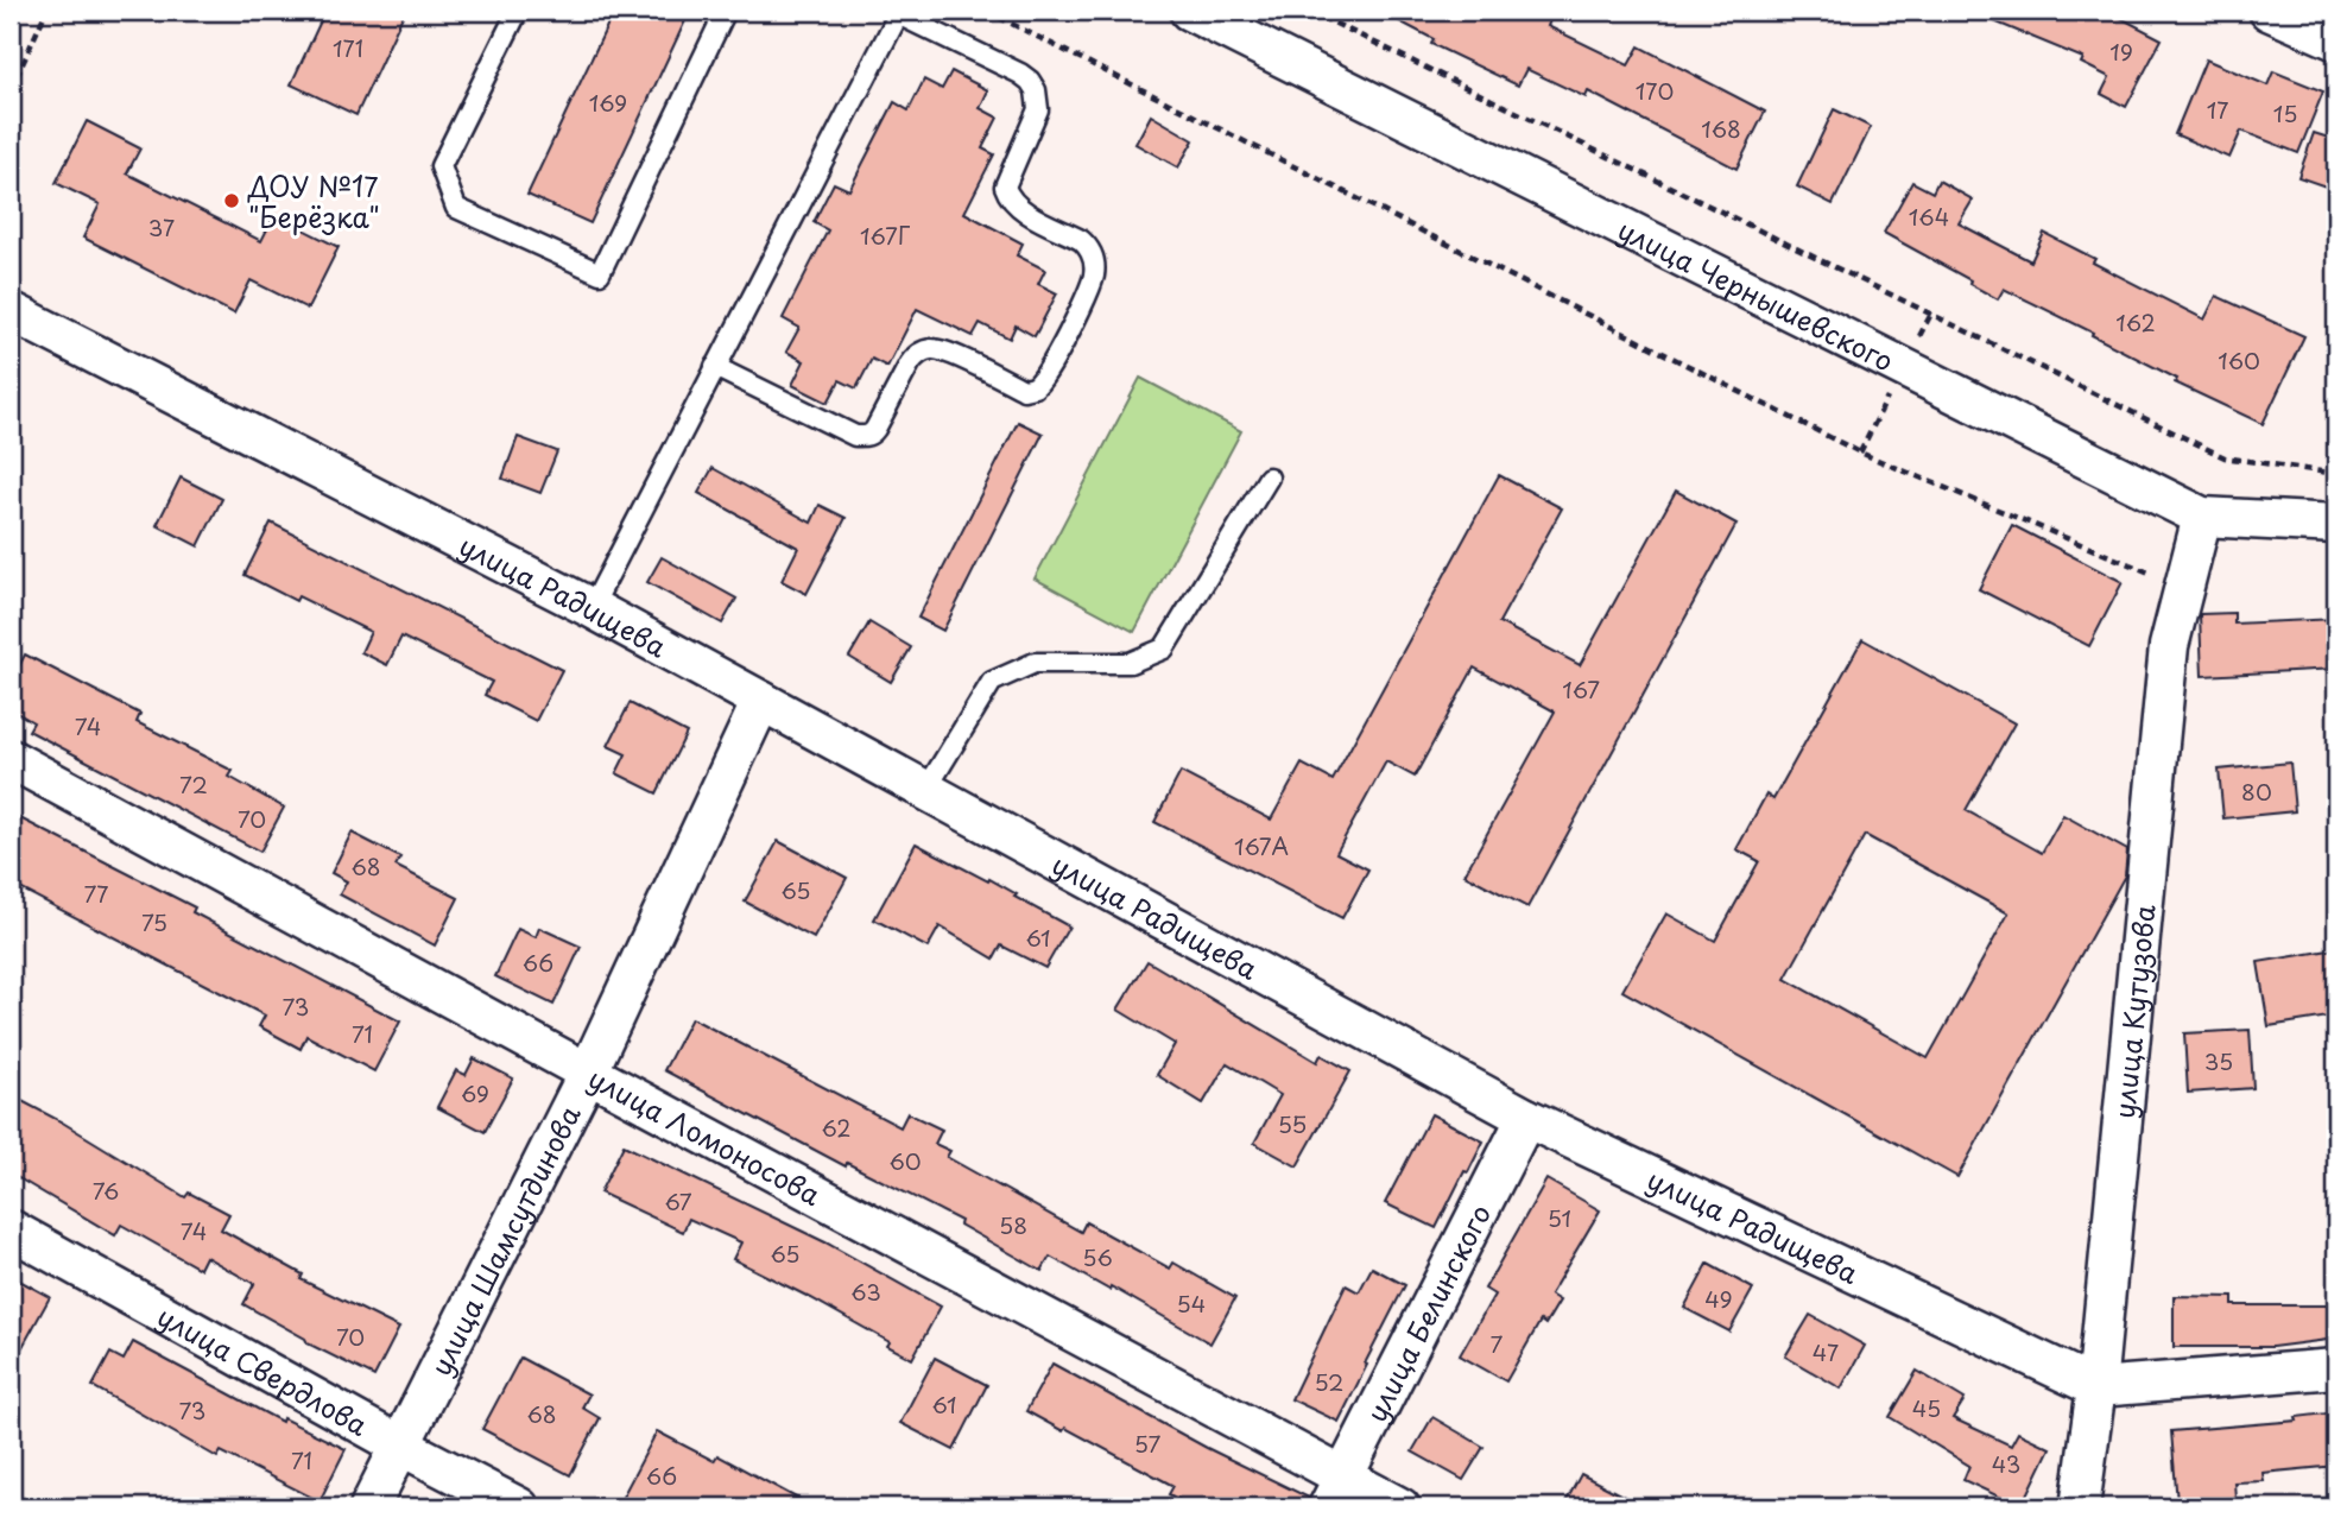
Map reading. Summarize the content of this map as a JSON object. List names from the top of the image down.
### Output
{
  "streets": {
    "street": [
      "улица Чернышевского",
      "улица Радищева",
      "улица Кутузова",
      "улица Ломоносова",
      "улица Шамсутдинова",
      "улица Белинского",
      "улица Свердлова"
    ]
  },
  "crossings": [
    ["улица Чернышевского", "улица Кутузова"],
    ["улица Радищева", "улица Кутузова"],
    ["улица Радищева", "улица Шамсутдинова"],
    ["улица Радищева", "улица Белинского"],
    ["улица Ломоносова", "улица Шамсутдинова"],
    ["улица Ломоносова", "улица Белинского"],
    ["улица Шамсутдинова", "улица Свердлова"]
  ],
  "places": ["ДОУ №17 \"Берёзка\""],
  "house_numbers": [
    "171",
    "19",
    "170",
    "169",
    "17",
    "15",
    "168",
    "164",
    "37",
    "167Г",
    "162",
    "160",
    "167",
    "74",
    "72",
    "80",
    "70",
    "167А",
    "68",
    "65",
    "77",
    "75",
    "61",
    "66",
    "73",
    "71",
    "35",
    "69",
    "55",
    "62",
    "60",
    "76",
    "67",
    "51",
    "58",
    "74",
    "65",
    "56",
    "63",
    "49",
    "54",
    "70",
    "7",
    "47",
    "52",
    "61",
    "45",
    "73",
    "68",
    "57",
    "71",
    "43",
    "66"
  ]
}
